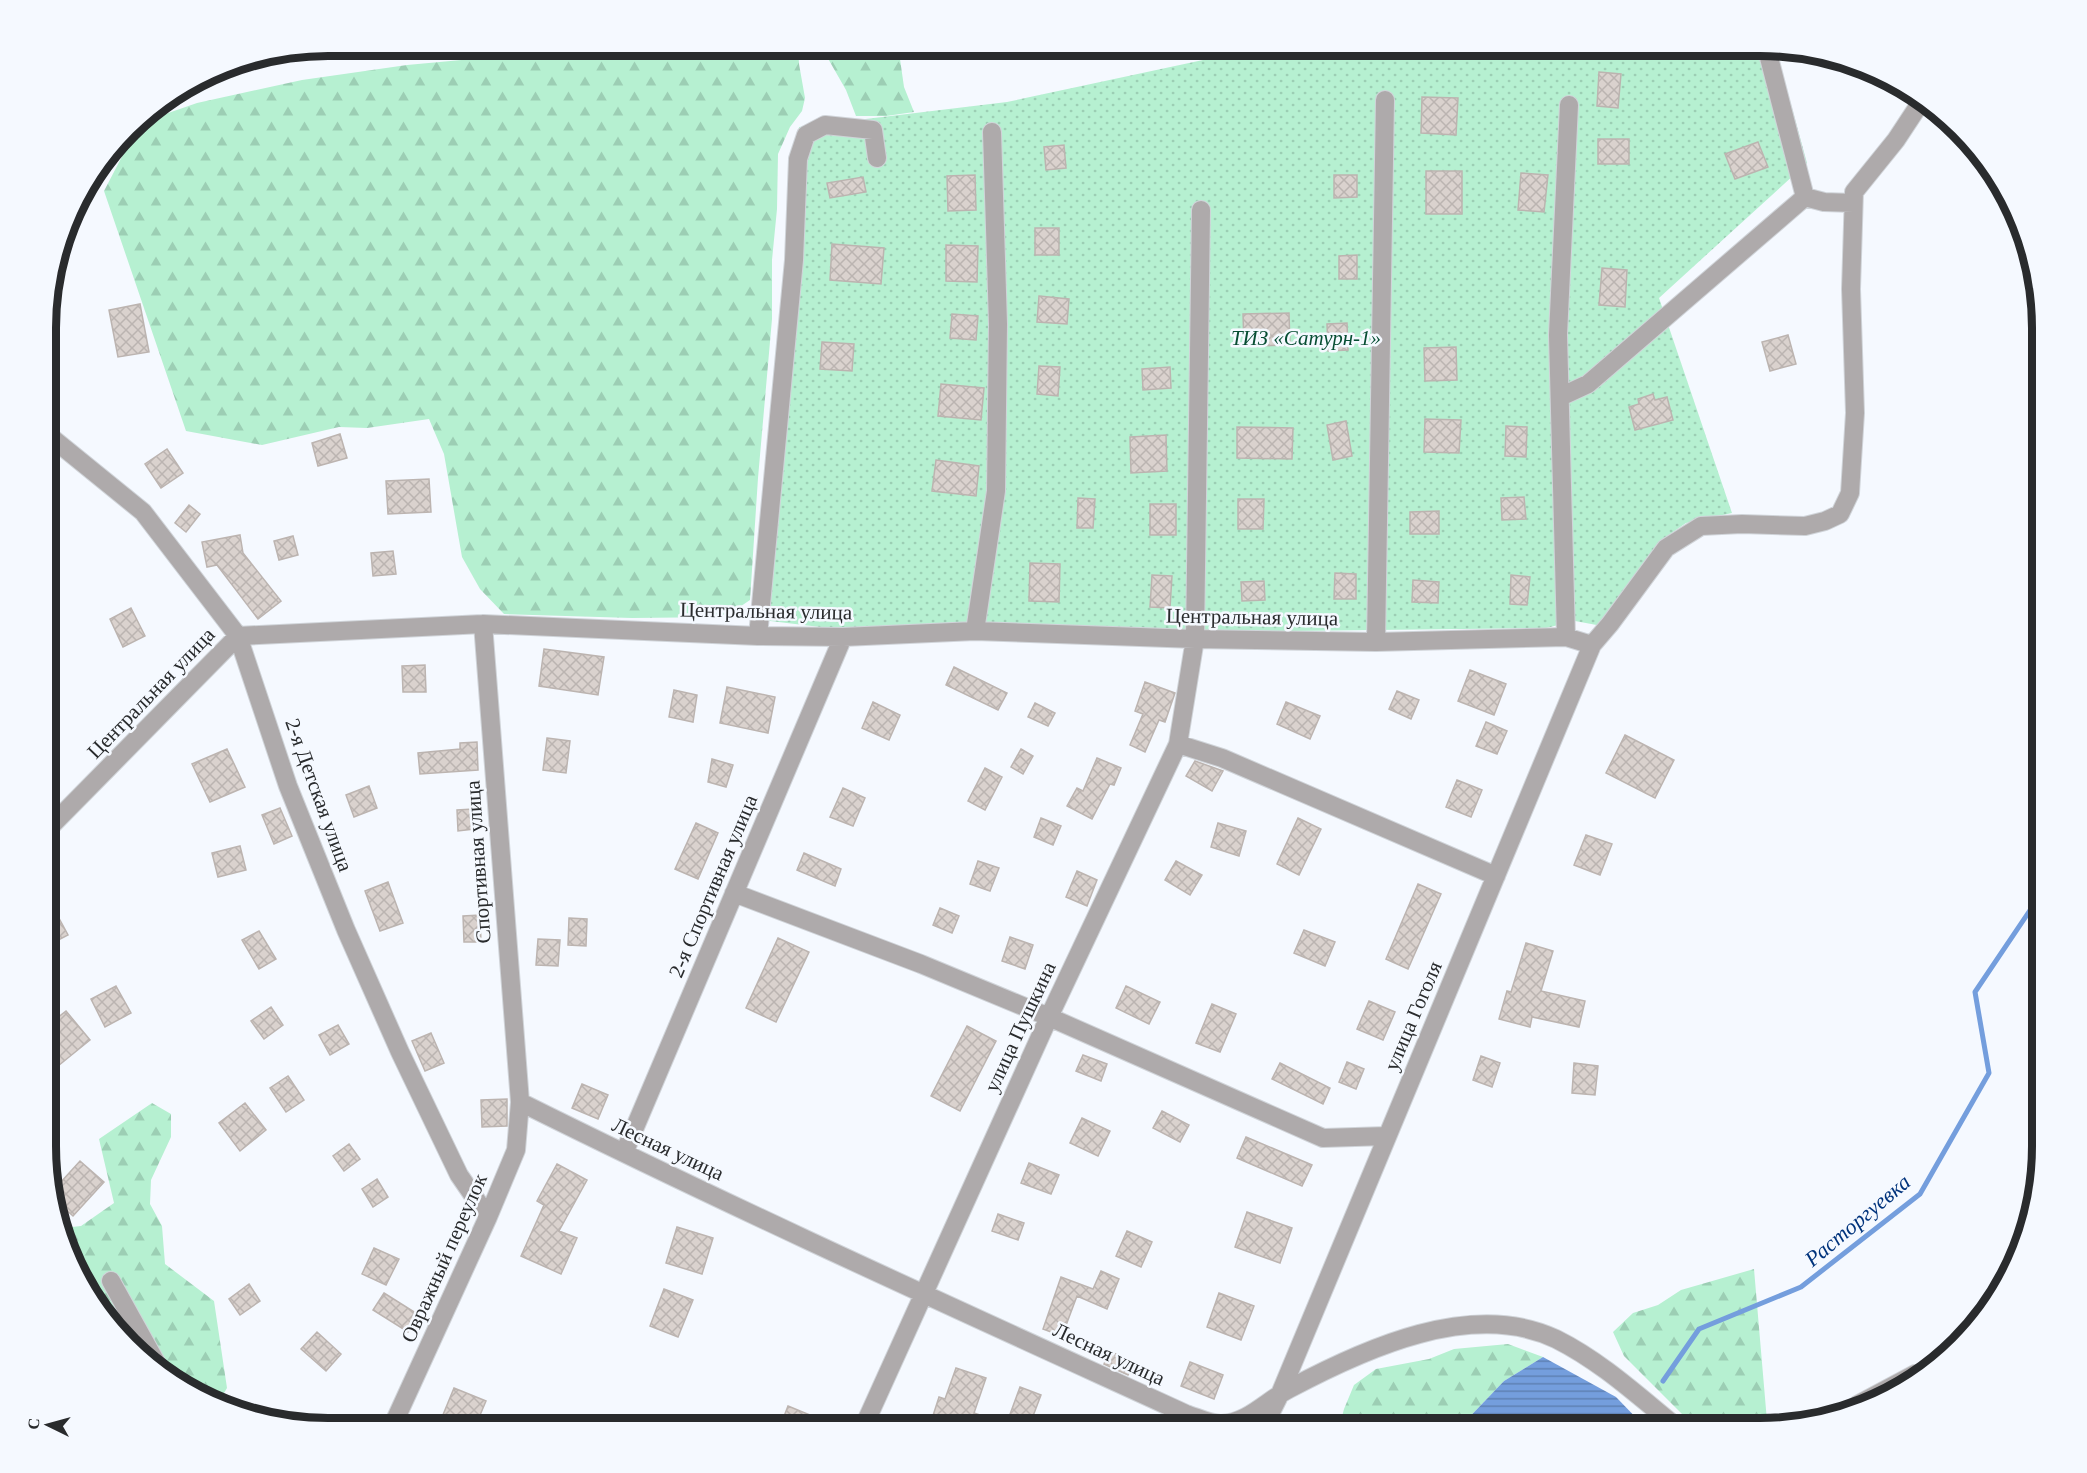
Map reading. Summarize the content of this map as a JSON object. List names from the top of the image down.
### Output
{
  "streets": {
    "street": [
      "Центральная улица",
      "2-я Детская улица",
      "Спортивная улица",
      "2-я Спортивная улица",
      "улица Гоголя",
      "улица Пушкина",
      "Лесная улица",
      "Овражный переулок"
    ]
  },
  "crossings": [
    ["Центральная улица", "2-я Детская улица"],
    ["Центральная улица", "Спортивная улица"],
    ["Центральная улица", "2-я Спортивная улица"],
    ["Центральная улица", "улица Пушкина"],
    ["2-я Детская улица", "Овражный переулок"],
    ["Спортивная улица", "Лесная улица"],
    ["Спортивная улица", "Овражный переулок"],
    ["2-я Спортивная улица", "Лесная улица"],
    ["улица Гоголя", "Лесная улица"],
    ["улица Пушкина", "Лесная улица"],
    ["Лесная улица", "Овражный переулок"]
  ],
  "water": ["Расторгуевка"],
  "parks": ["ТИЗ «Сатурн-1»"],
  "north": "left"
}
